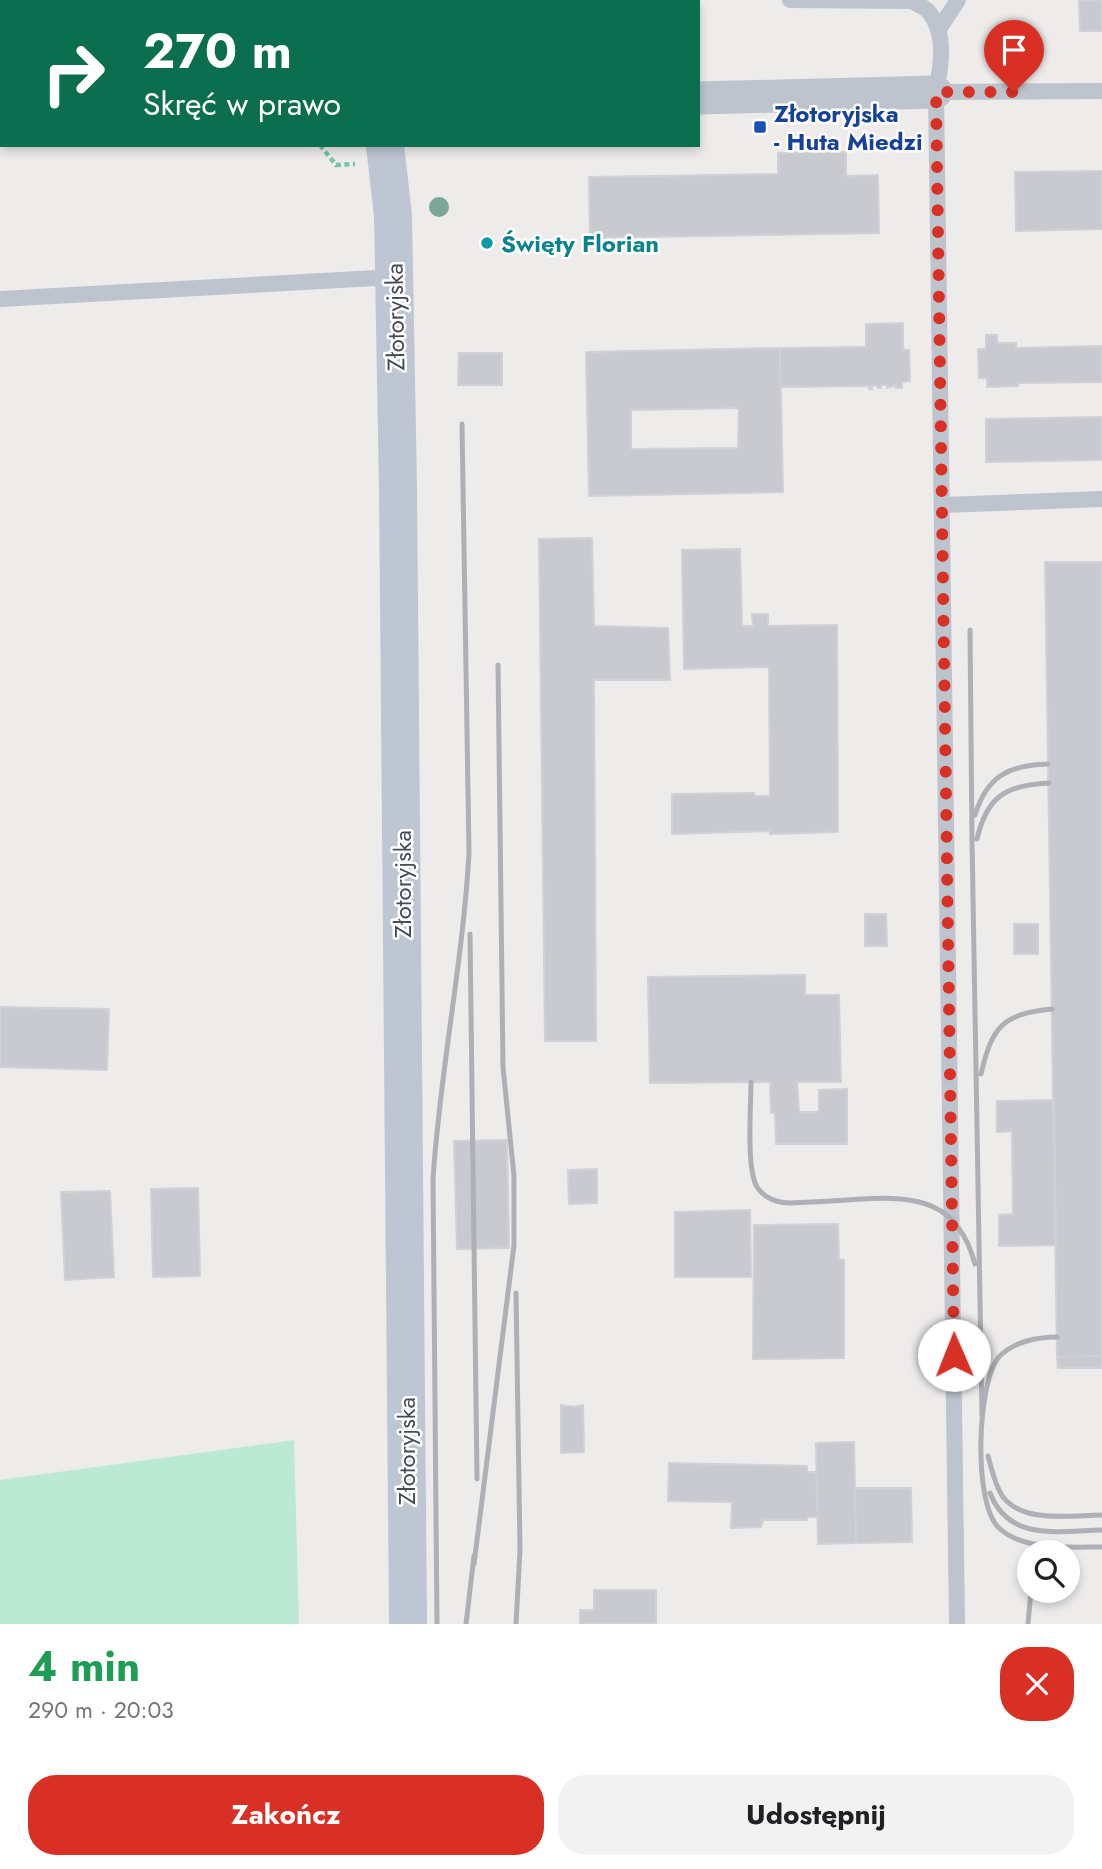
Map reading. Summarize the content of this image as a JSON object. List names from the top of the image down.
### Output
{
  "streets": {
    "main road": ["Złotoryjska"]
  },
  "places": {
    "transit": ["Złotoryjska - Huta Miedzi"],
    "other": ["Święty Florian"]
  },
  "page": {
    "turn": ["270 m", "Skręć w prawo"],
    "heading": ["4 min", "290 m · 20:03"],
    "buttons": ["Zakończ", "Udostępnij"]
  }
}
